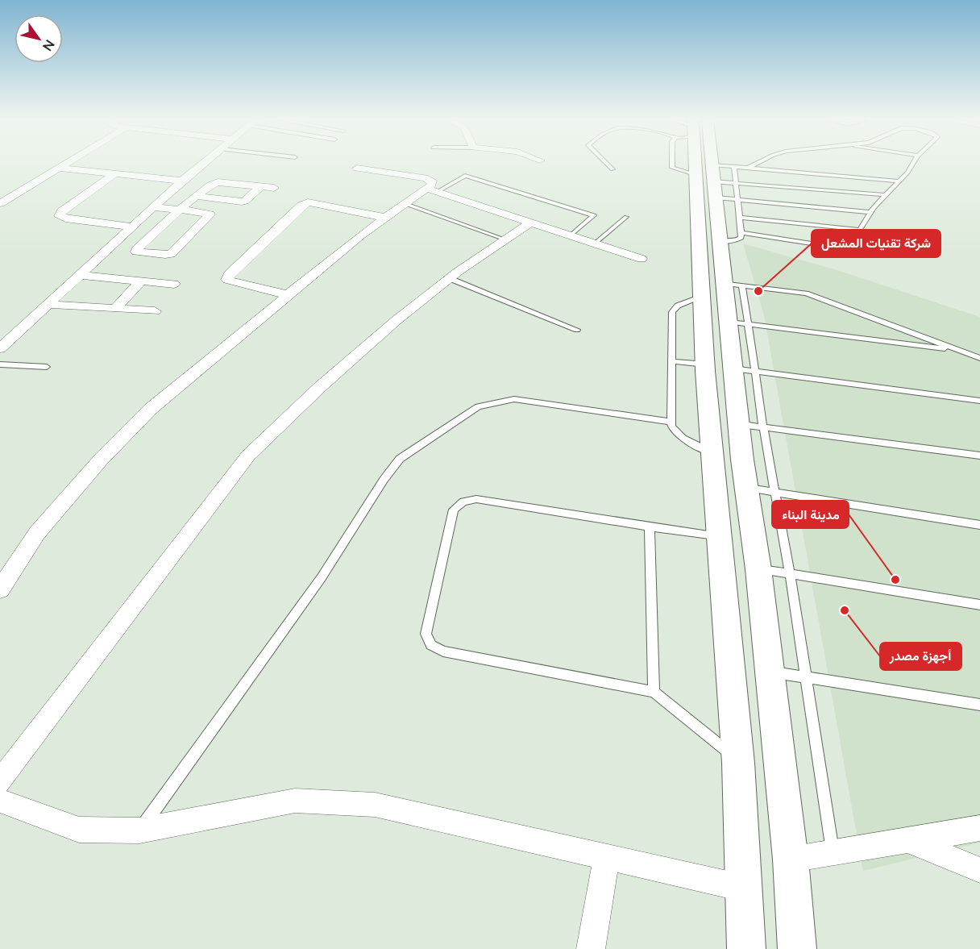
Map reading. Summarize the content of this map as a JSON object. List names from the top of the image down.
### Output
{
  "places": ["شركة تقنيات المشعل", "مدينة البناء", "أجهزة مصدر"],
  "north": "bottom right"
}
